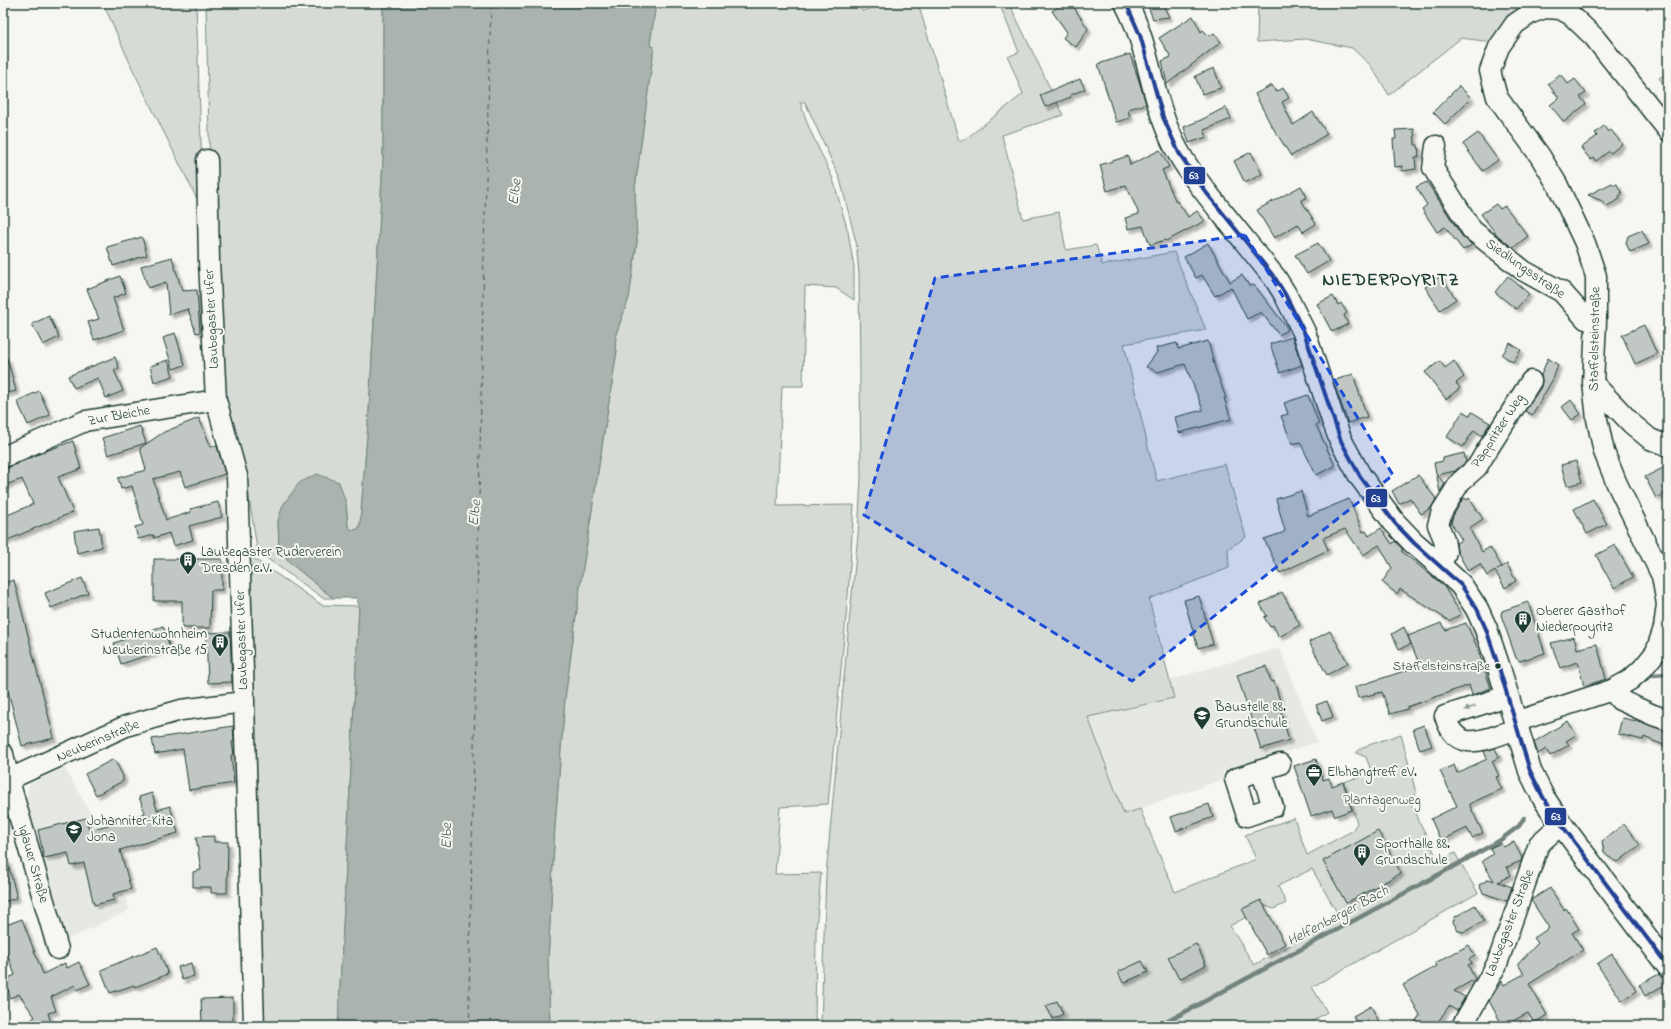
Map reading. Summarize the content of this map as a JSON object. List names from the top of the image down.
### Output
{
  "streets": {
    "street": [
      "Siedlungsstraße",
      "Laubegaster Ufer",
      "Staffelsteinstraße",
      "Zur Bleiche",
      "Pappritzer Weg",
      "Neuberinstraße",
      "Iglauer Straße",
      "Laubegaster Straße"
    ]
  },
  "crossings": [
    ["Siedlungsstraße", "Staffelsteinstraße"],
    ["Laubegaster Ufer", "Zur Bleiche"],
    ["Laubegaster Ufer", "Neuberinstraße"],
    ["Neuberinstraße", "Iglauer Straße"]
  ],
  "districts": ["NIEDERPOYRITZ"],
  "water": ["Elbe", "Helfenberger Bach"],
  "parks": ["Plantagenweg"],
  "places": {
    "building": [
      "Laubegaster Ruderverein Dresden e.V.",
      "Oberer Gasthof Niederpoyritz",
      "Studentenwohnheim Neuberinstraße 15",
      "Sporthalle 88. Grundschule"
    ],
    "other": ["Staffelsteinstraße"],
    "school or university": ["Baustelle 88. Grundschule", "Johanniter-Kita Jona"],
    "office": ["Elbhangtreff eV."]
  },
  "lines": ["transit line 63"]
}
